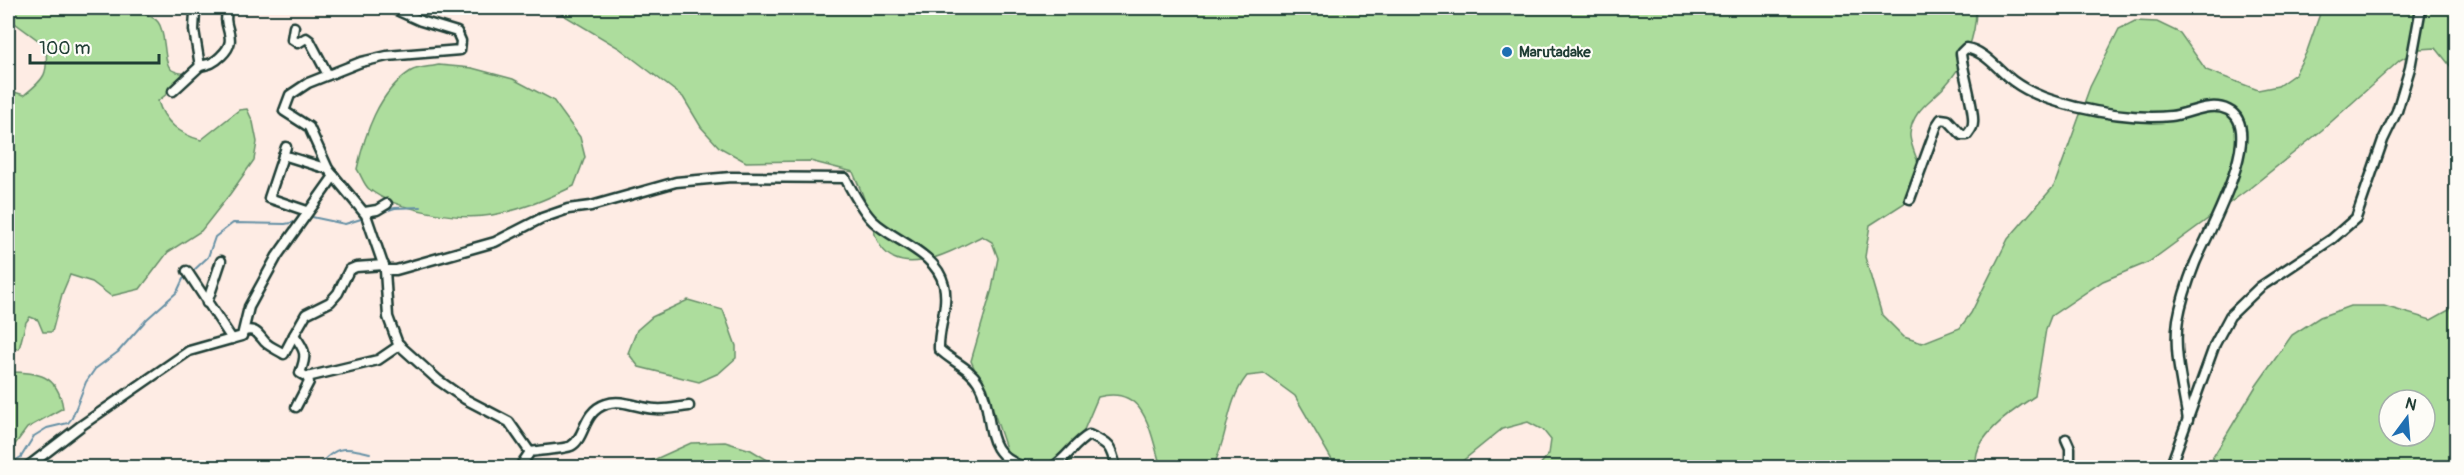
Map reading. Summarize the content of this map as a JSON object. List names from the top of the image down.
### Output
{
  "places": ["Marutadake"],
  "scale_bar": "100 m",
  "north": "top"
}
